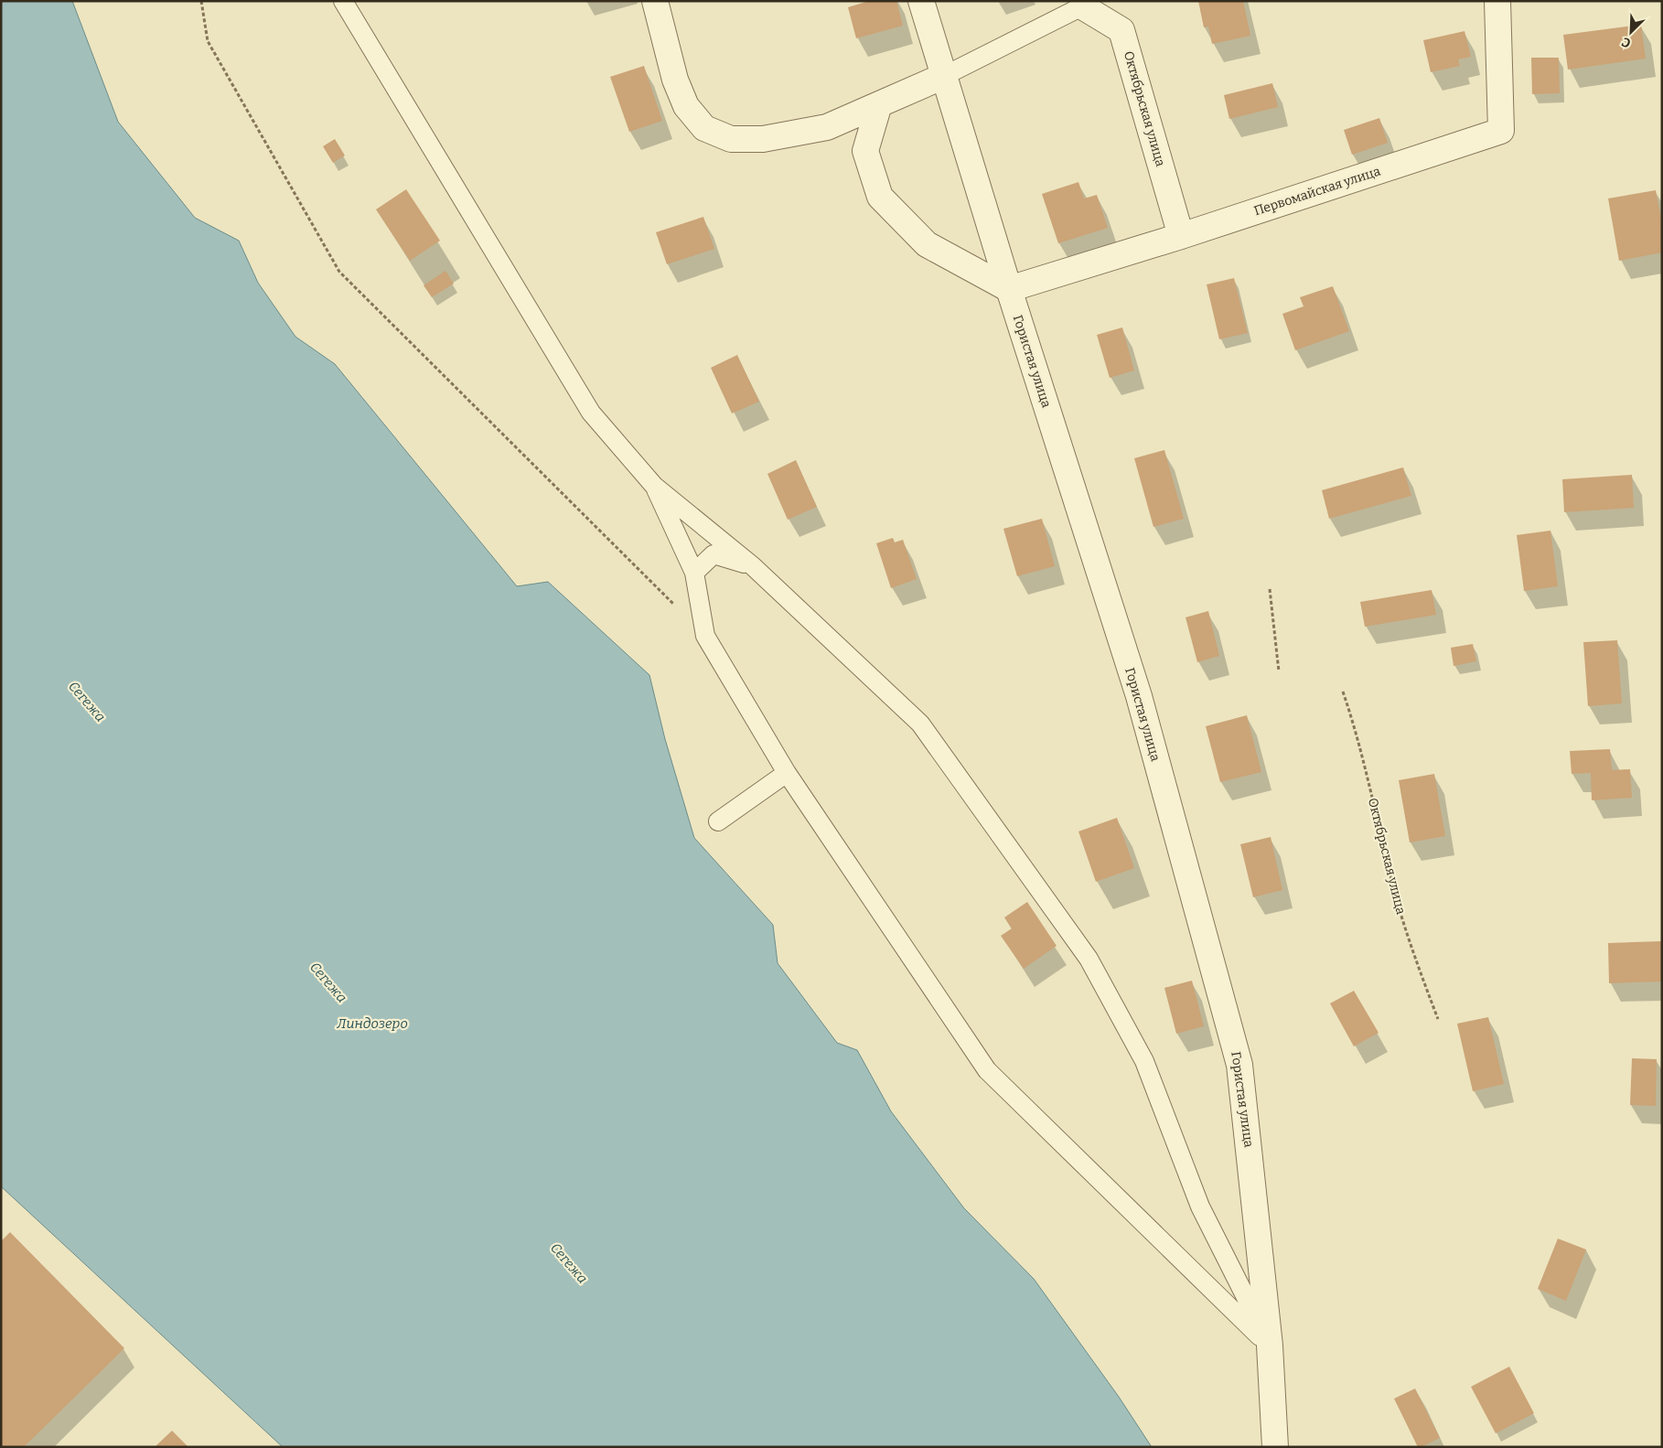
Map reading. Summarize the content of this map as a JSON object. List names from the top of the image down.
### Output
{
  "streets": {
    "street": ["Октябрьская улица", "Первомайская улица", "Гористая улица"]
  },
  "crossings": [
    ["Октябрьская улица", "Первомайская улица"],
    ["Первомайская улица", "Гористая улица"]
  ],
  "water": ["Сегежа", "Линдозеро"],
  "north": "bottom left"
}
